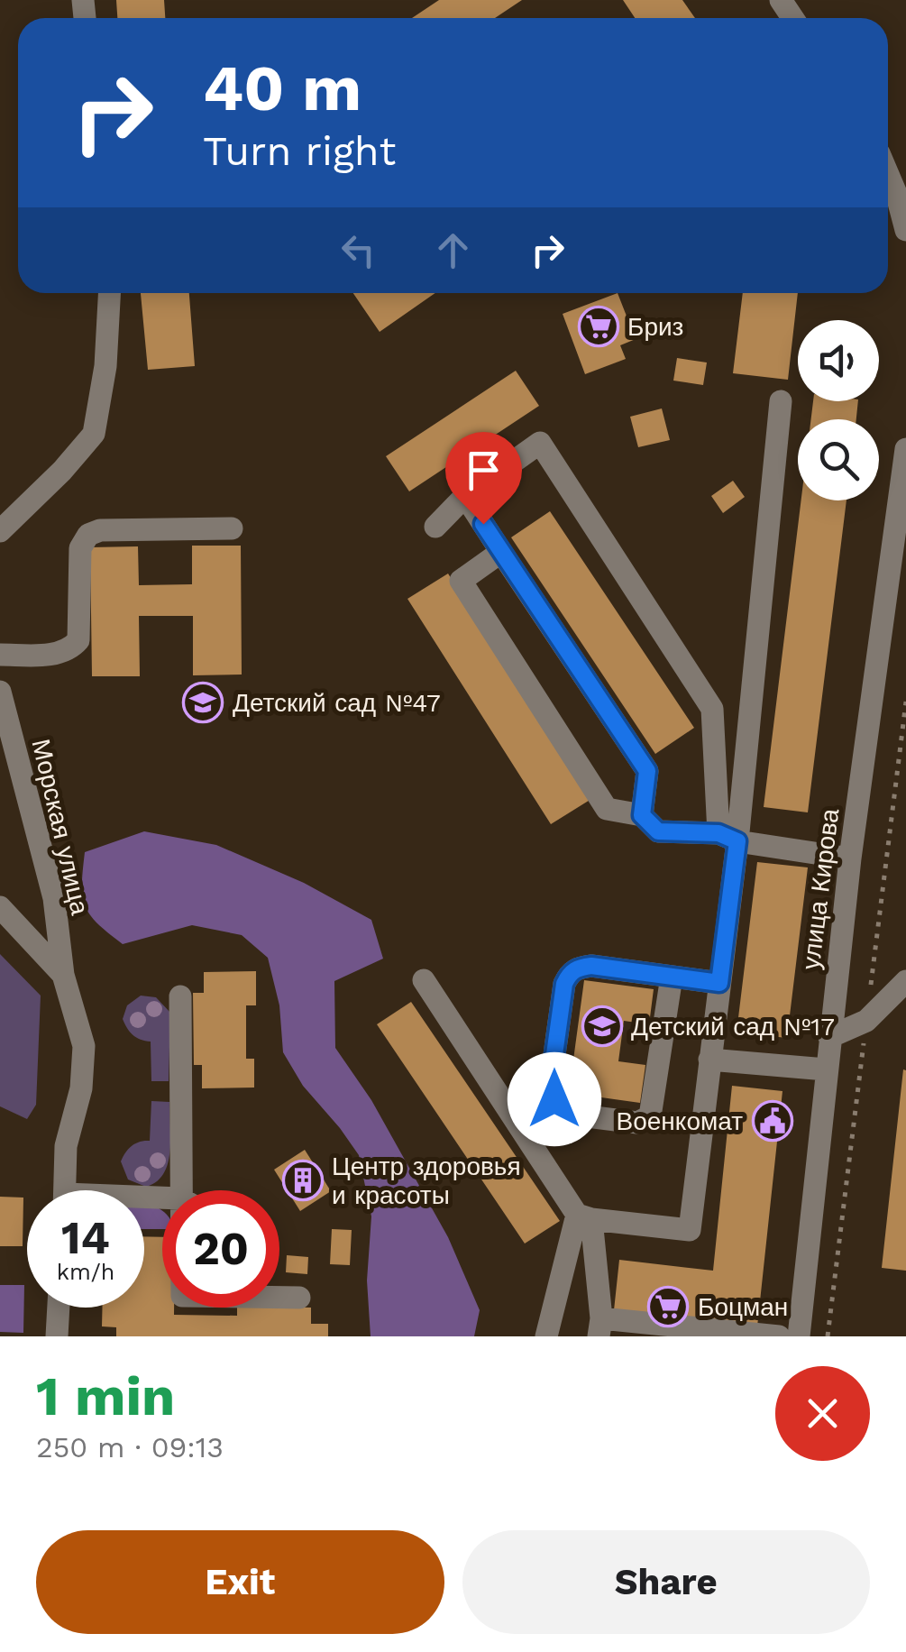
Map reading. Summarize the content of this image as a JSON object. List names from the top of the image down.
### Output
{
  "streets": {
    "street": ["Морская улица", "улица Кирова"]
  },
  "places": {
    "supermarket": ["Бриз", "Боцман"],
    "school or university": ["Детский сад №47", "Детский сад №17"],
    "public building": ["Военкомат"],
    "building": ["Центр здоровья и красоты"]
  },
  "page": {
    "turn": ["40 m", "Turn right"],
    "speed": "14 km/h",
    "limit": "20",
    "heading": ["1 min", "250 m · 09:13"],
    "buttons": ["Exit", "Share"]
  }
}
